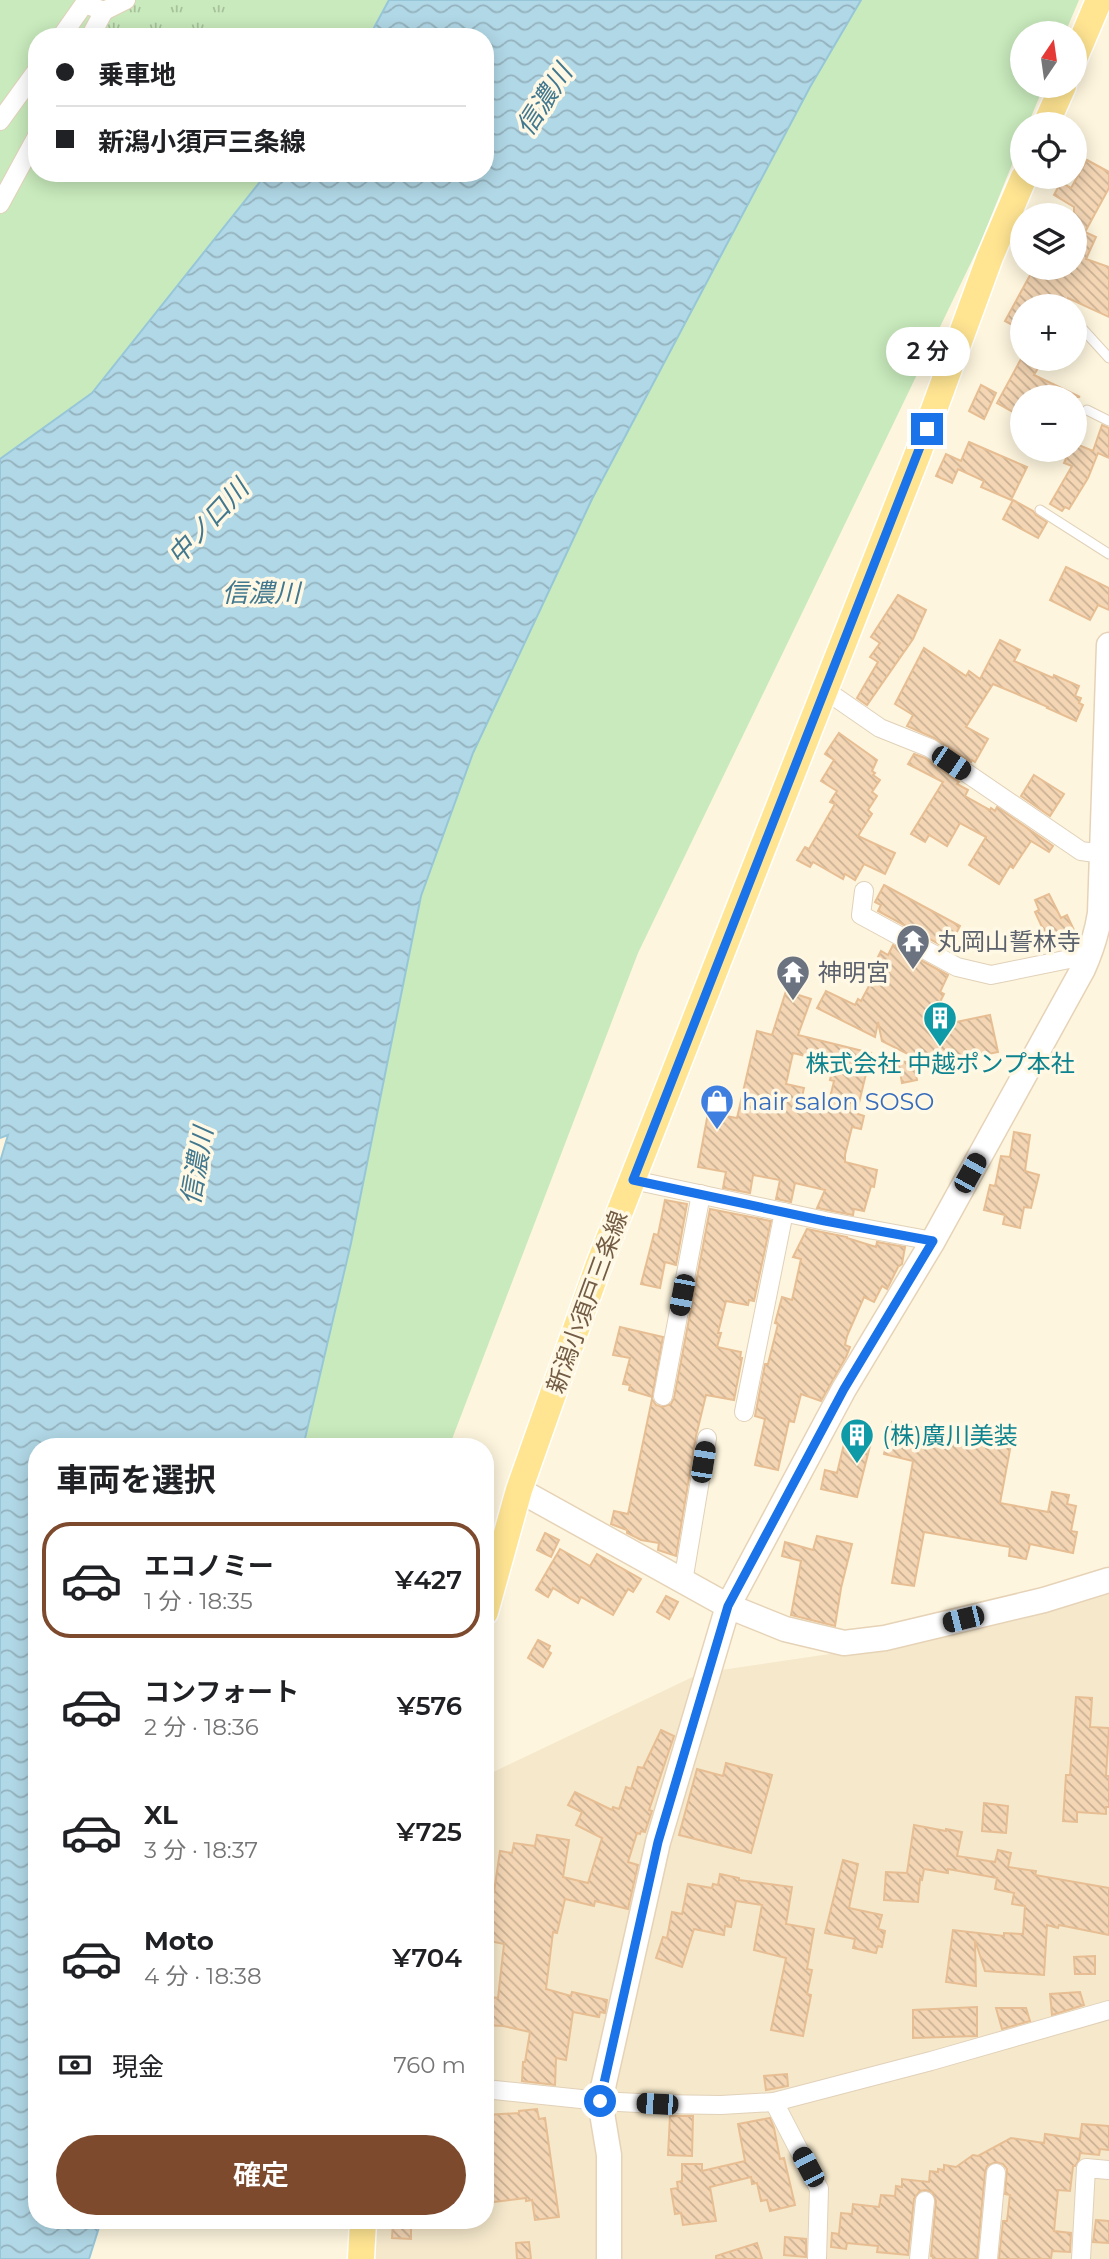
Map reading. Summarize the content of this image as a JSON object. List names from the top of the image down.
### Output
{
  "streets": {
    "main road": ["新潟小須戸三条線"]
  },
  "water": ["信濃川", "中ノ口川"],
  "places": {
    "temple": ["丸岡山誓林寺", "神明宮"],
    "building": ["株式会社 中越ポンプ本社", "(株)廣川美装"],
    "shop": ["hair salon SOSO"]
  },
  "north": "top",
  "page": {
    "map_buttons": ["+", "−"],
    "banner": ["乗車地", "新潟小須戸三条線"],
    "bubble": "2 分",
    "heading": "車両を選択",
    "list": [
      {
        "name": "エコノミー",
        "note": "1 分 · 18:35",
        "value": "¥427"
      },
      {
        "name": "コンフォート",
        "note": "2 分 · 18:36",
        "value": "¥576"
      },
      {
        "name": "XL",
        "note": "3 分 · 18:37",
        "value": "¥725"
      },
      {
        "name": "Moto",
        "note": "4 分 · 18:38",
        "value": "¥704"
      }
    ],
    "pay": ["現金", "760 m"],
    "buttons": "確定"
  }
}
